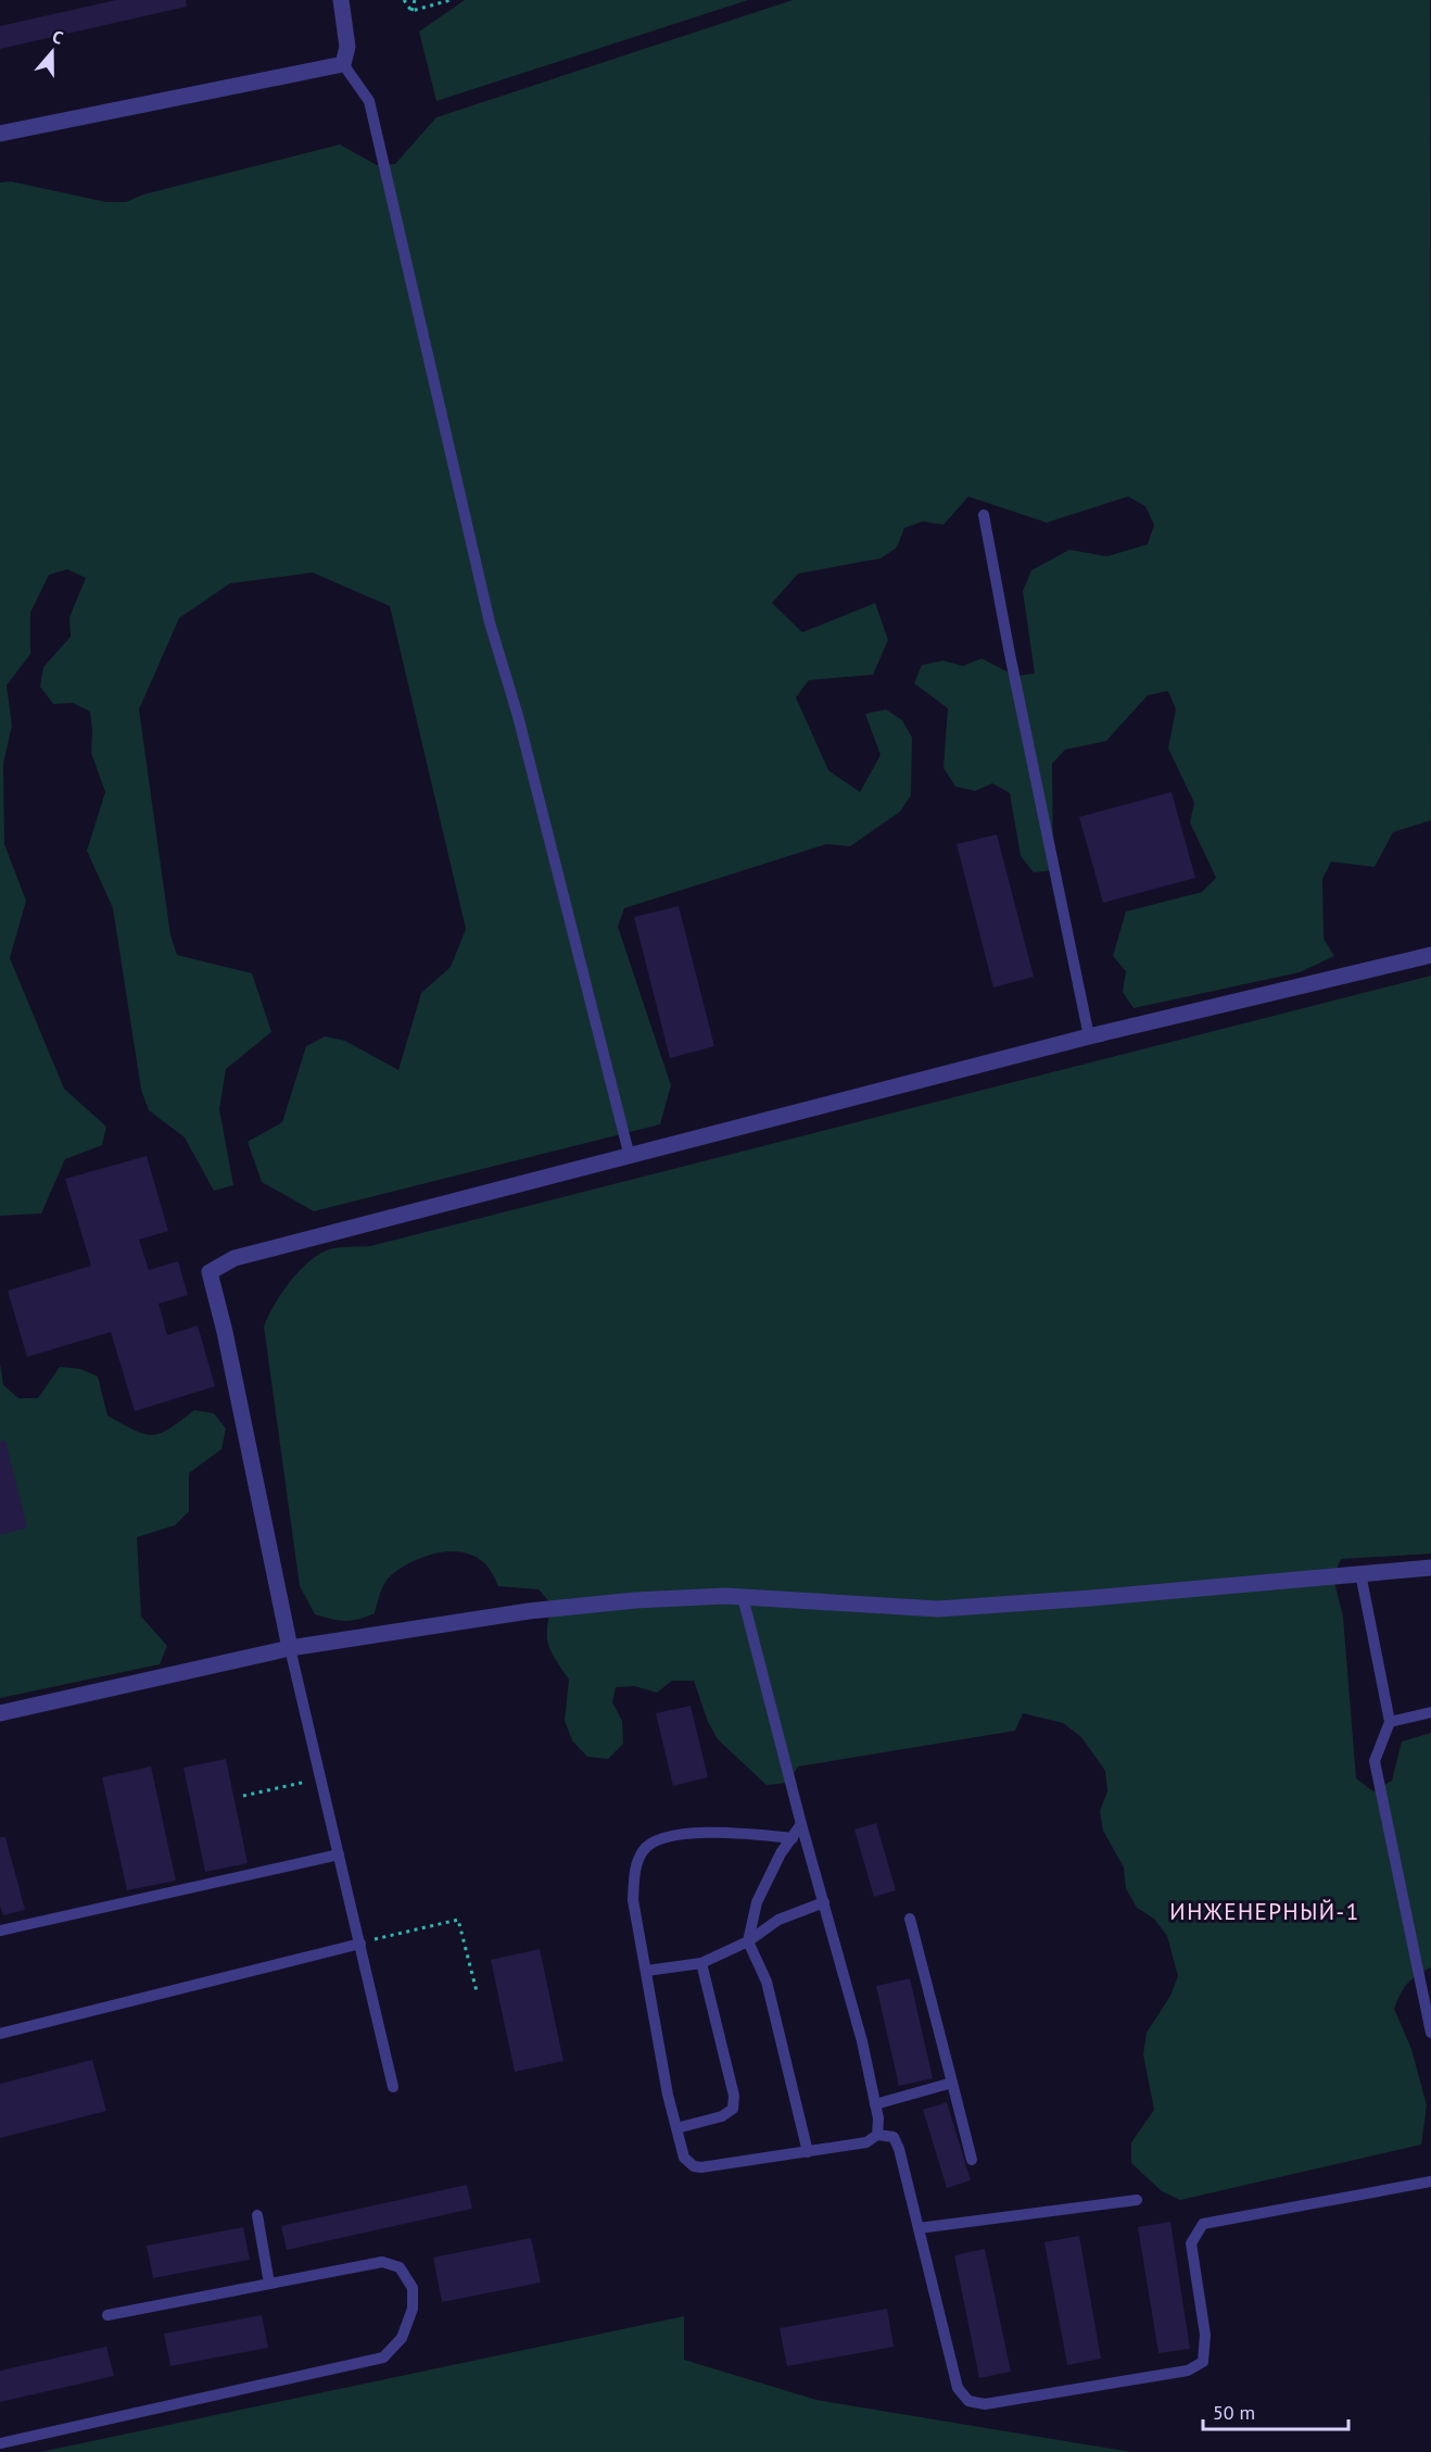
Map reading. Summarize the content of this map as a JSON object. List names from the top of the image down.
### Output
{
  "districts": ["ИНЖЕНЕРНЫЙ-1"],
  "scale_bar": "50 m",
  "north": "top"
}
